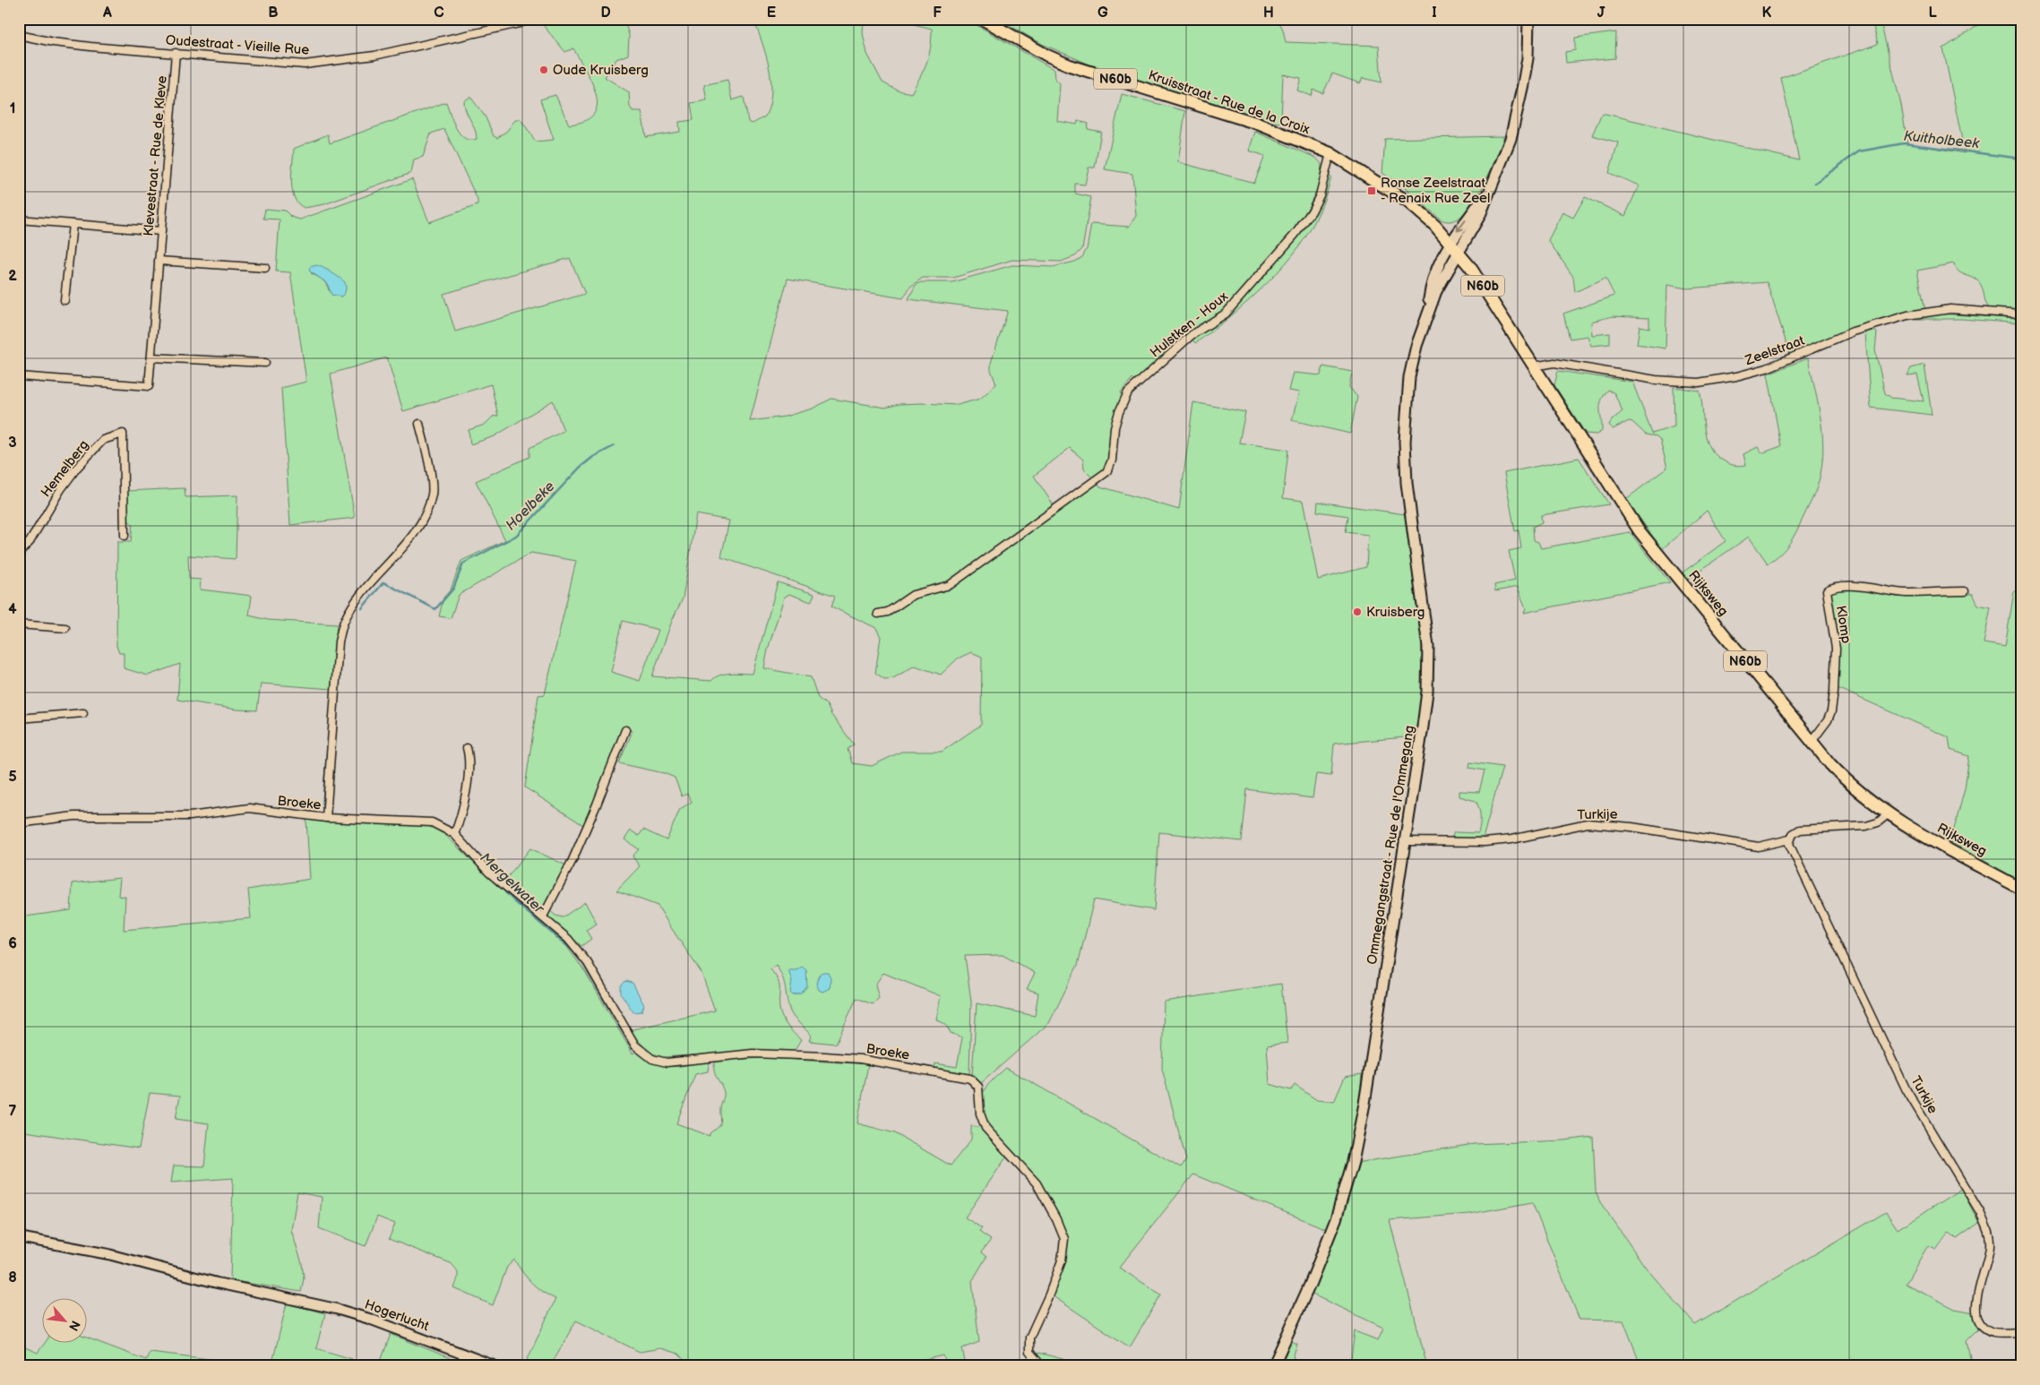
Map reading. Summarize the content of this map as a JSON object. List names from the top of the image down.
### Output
{
  "streets": {
    "main road": [
      "N60b",
      "Kruisstraat - Rue de la Croix",
      "Rijksweg",
      "Ommegangstraat - Rue de l'Ommegang"
    ],
    "street": [
      "Oudestraat - Vieille Rue",
      "Klevestraat - Rue de Kleve",
      "Hulstken - Houx",
      "Zeelstraat",
      "Hemelberg",
      "Klomp",
      "Broeke",
      "Turkije",
      "Hogerlucht"
    ]
  },
  "crossings": [
    ["Oudestraat - Vieille Rue", "Klevestraat - Rue de Kleve"],
    ["Kruisstraat - Rue de la Croix", "Hulstken - Houx"],
    ["Kruisstraat - Rue de la Croix", "Rijksweg"],
    ["Kruisstraat - Rue de la Croix", "Ommegangstraat - Rue de l'Ommegang"],
    ["Zeelstraat", "Rijksweg"],
    ["Rijksweg", "Klomp"],
    ["Rijksweg", "Turkije"],
    ["Rijksweg", "Ommegangstraat - Rue de l'Ommegang"],
    ["Turkije", "Ommegangstraat - Rue de l'Ommegang"]
  ],
  "water": ["Kuitholbeek", "Hoelbeke", "Mergelwater"],
  "places": {
    "other": ["Oude Kruisberg", "Kruisberg"],
    "transit": ["Ronse Zeelstraat - Renaix Rue Zeel"]
  },
  "north": "bottom right",
  "grid": {
    "columns": [
      "A",
      "B",
      "C",
      "D",
      "E",
      "F",
      "G",
      "H",
      "I",
      "J",
      "K",
      "L"
    ],
    "rows": [
      "1",
      "2",
      "3",
      "4",
      "5",
      "6",
      "7",
      "8"
    ]
  }
}
